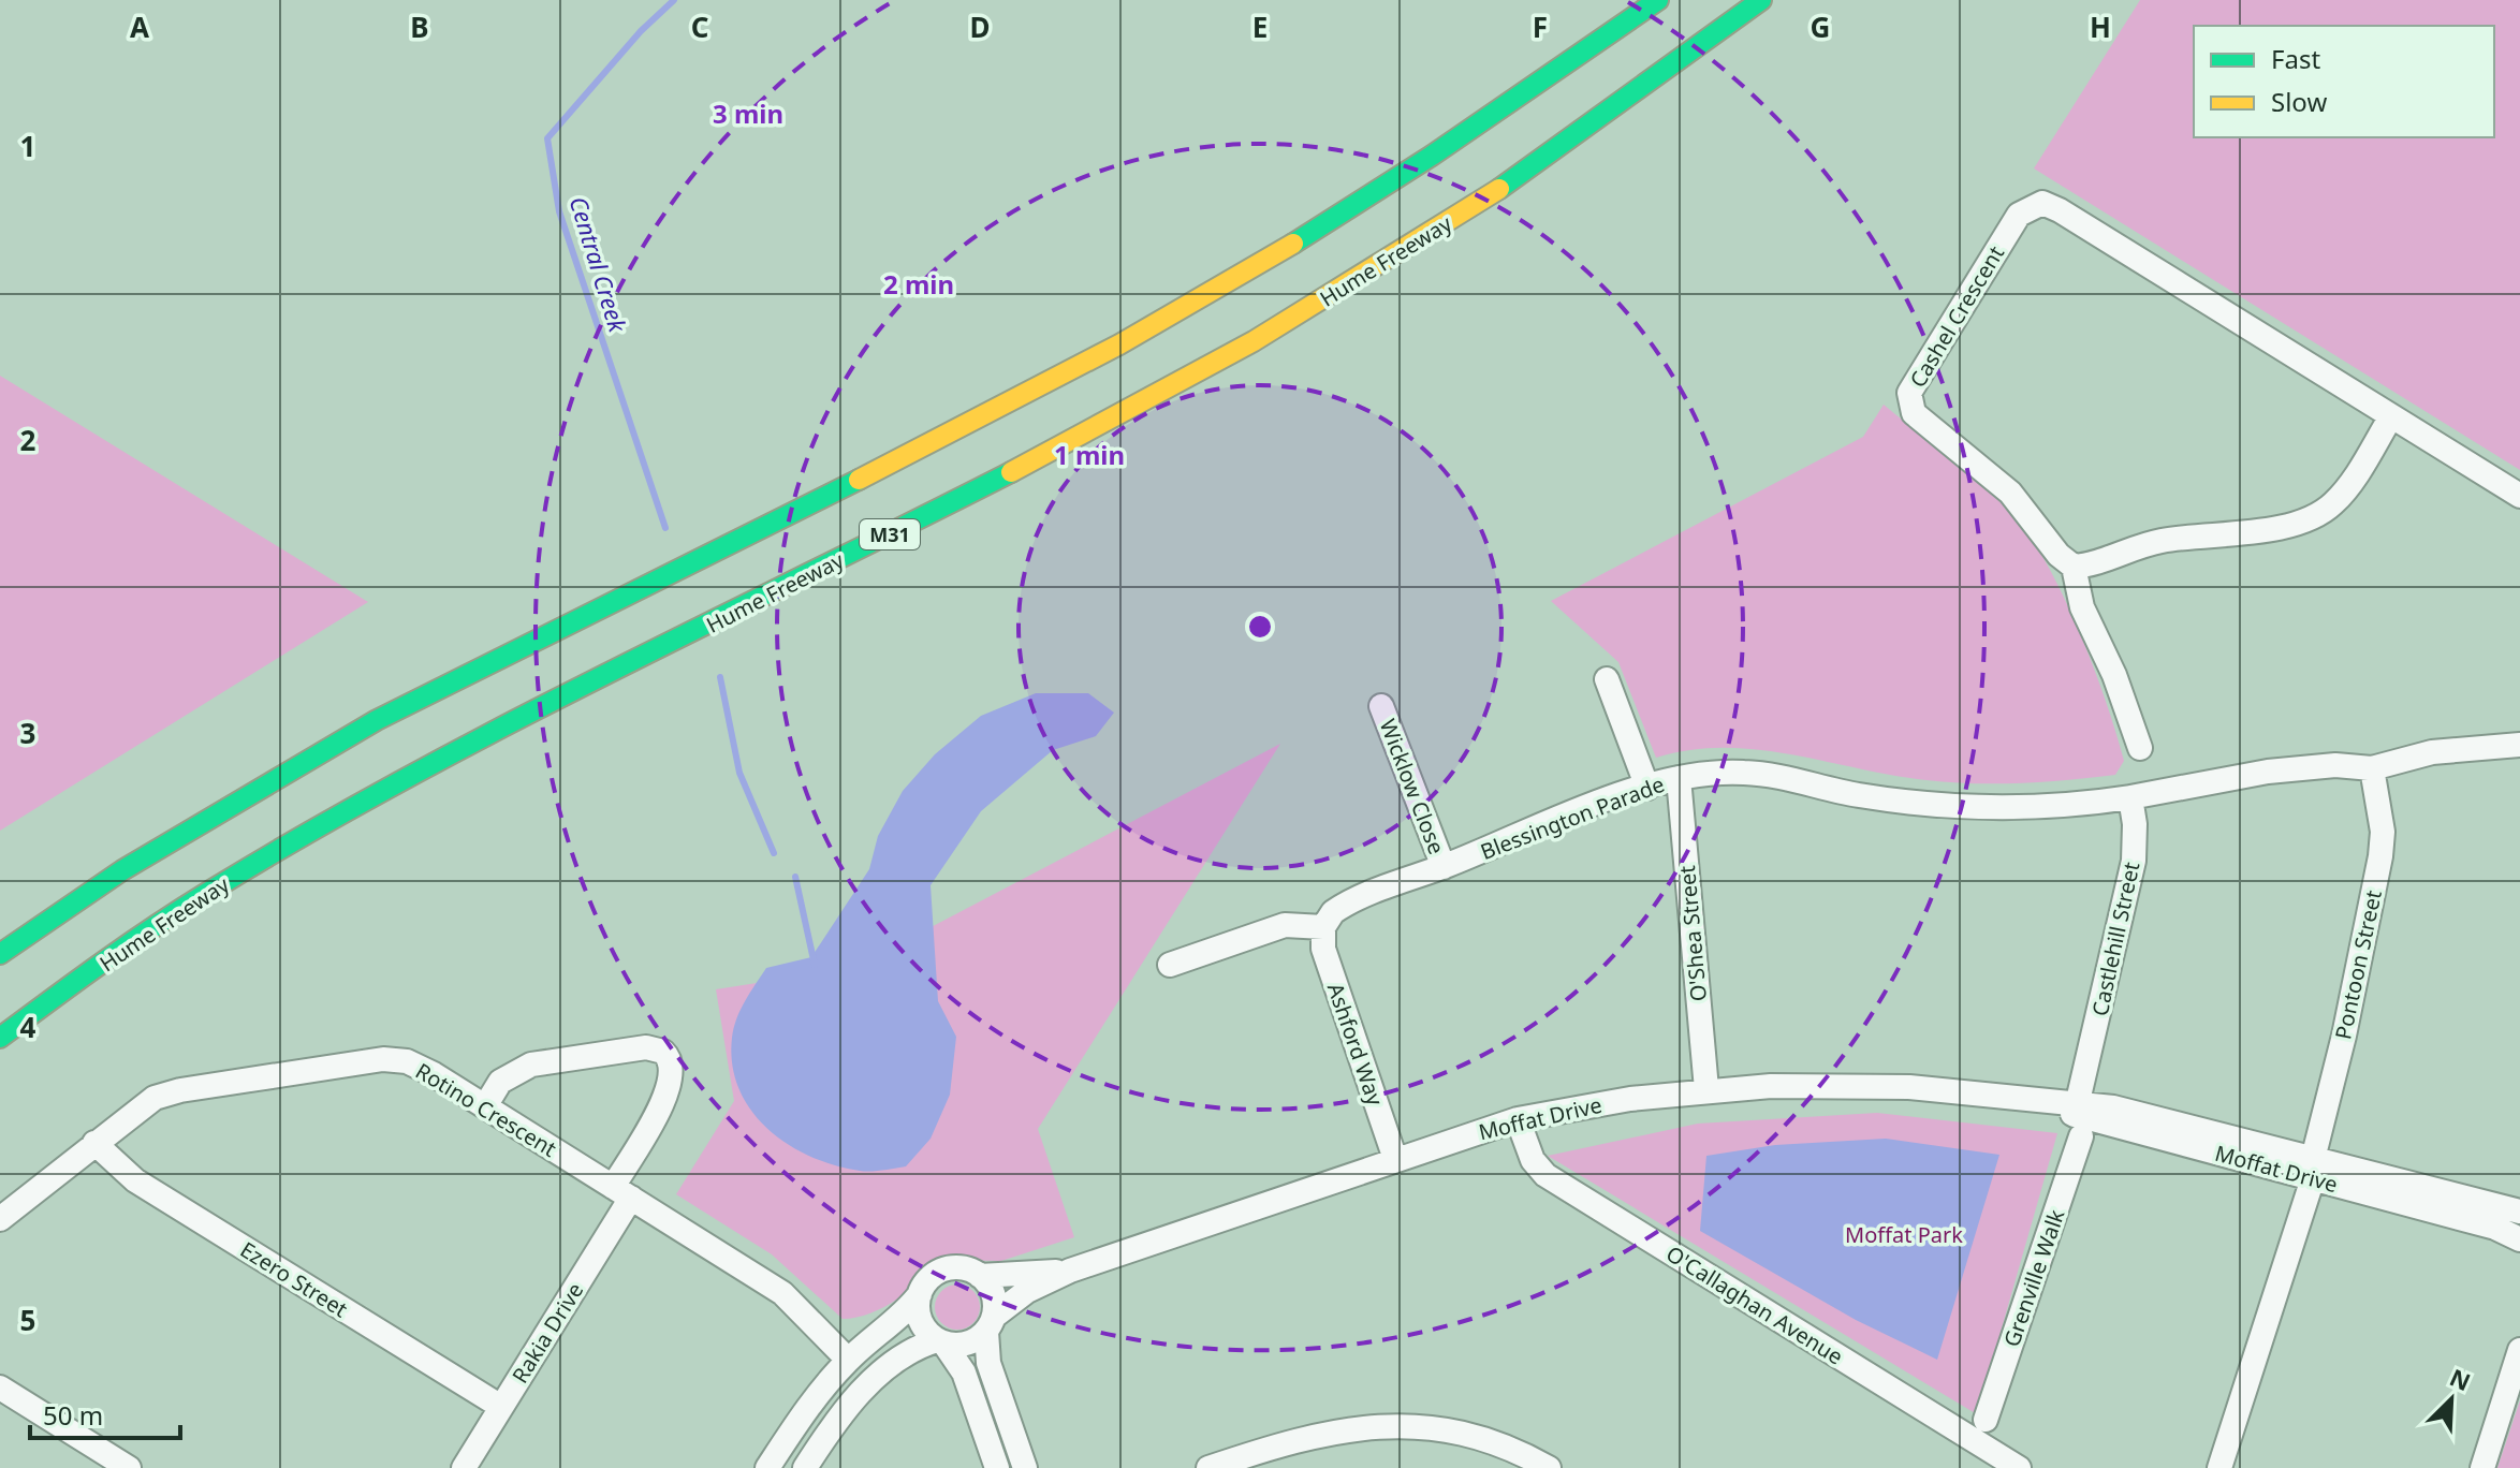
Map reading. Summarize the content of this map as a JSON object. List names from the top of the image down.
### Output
{
  "streets": {
    "highway": ["Hume Freeway", "M31"],
    "street": [
      "Cashel Crescent",
      "Wicklow Close",
      "Blessington Parade",
      "O'Shea Street",
      "Castlehill Street",
      "Pontoon Street",
      "Ashford Way",
      "Rotino Crescent",
      "Moffat Drive",
      "Grenville Walk",
      "Ezero Street",
      "O'Callaghan Avenue",
      "Rakia Drive"
    ]
  },
  "crossings": [
    ["Wicklow Close", "Blessington Parade"],
    ["Blessington Parade", "O'Shea Street"],
    ["Blessington Parade", "Castlehill Street"],
    ["Blessington Parade", "Ashford Way"],
    ["O'Shea Street", "Moffat Drive"],
    ["Castlehill Street", "Moffat Drive"],
    ["Castlehill Street", "Grenville Walk"],
    ["Pontoon Street", "Moffat Drive"],
    ["Ashford Way", "Moffat Drive"],
    ["Rotino Crescent", "Ezero Street"],
    ["Rotino Crescent", "Rakia Drive"],
    ["Moffat Drive", "Grenville Walk"],
    ["Moffat Drive", "O'Callaghan Avenue"],
    ["Ezero Street", "Rakia Drive"]
  ],
  "water": ["Central Creek"],
  "parks": ["Moffat Park"],
  "legend": ["Fast", "Slow"],
  "scale_bar": "50 m",
  "north": "top right",
  "grid": {
    "columns": [
      "A",
      "B",
      "C",
      "D",
      "E",
      "F",
      "G",
      "H"
    ],
    "rows": [
      "1",
      "2",
      "3",
      "4",
      "5"
    ]
  },
  "rings": ["3 min", "2 min", "1 min"]
}
